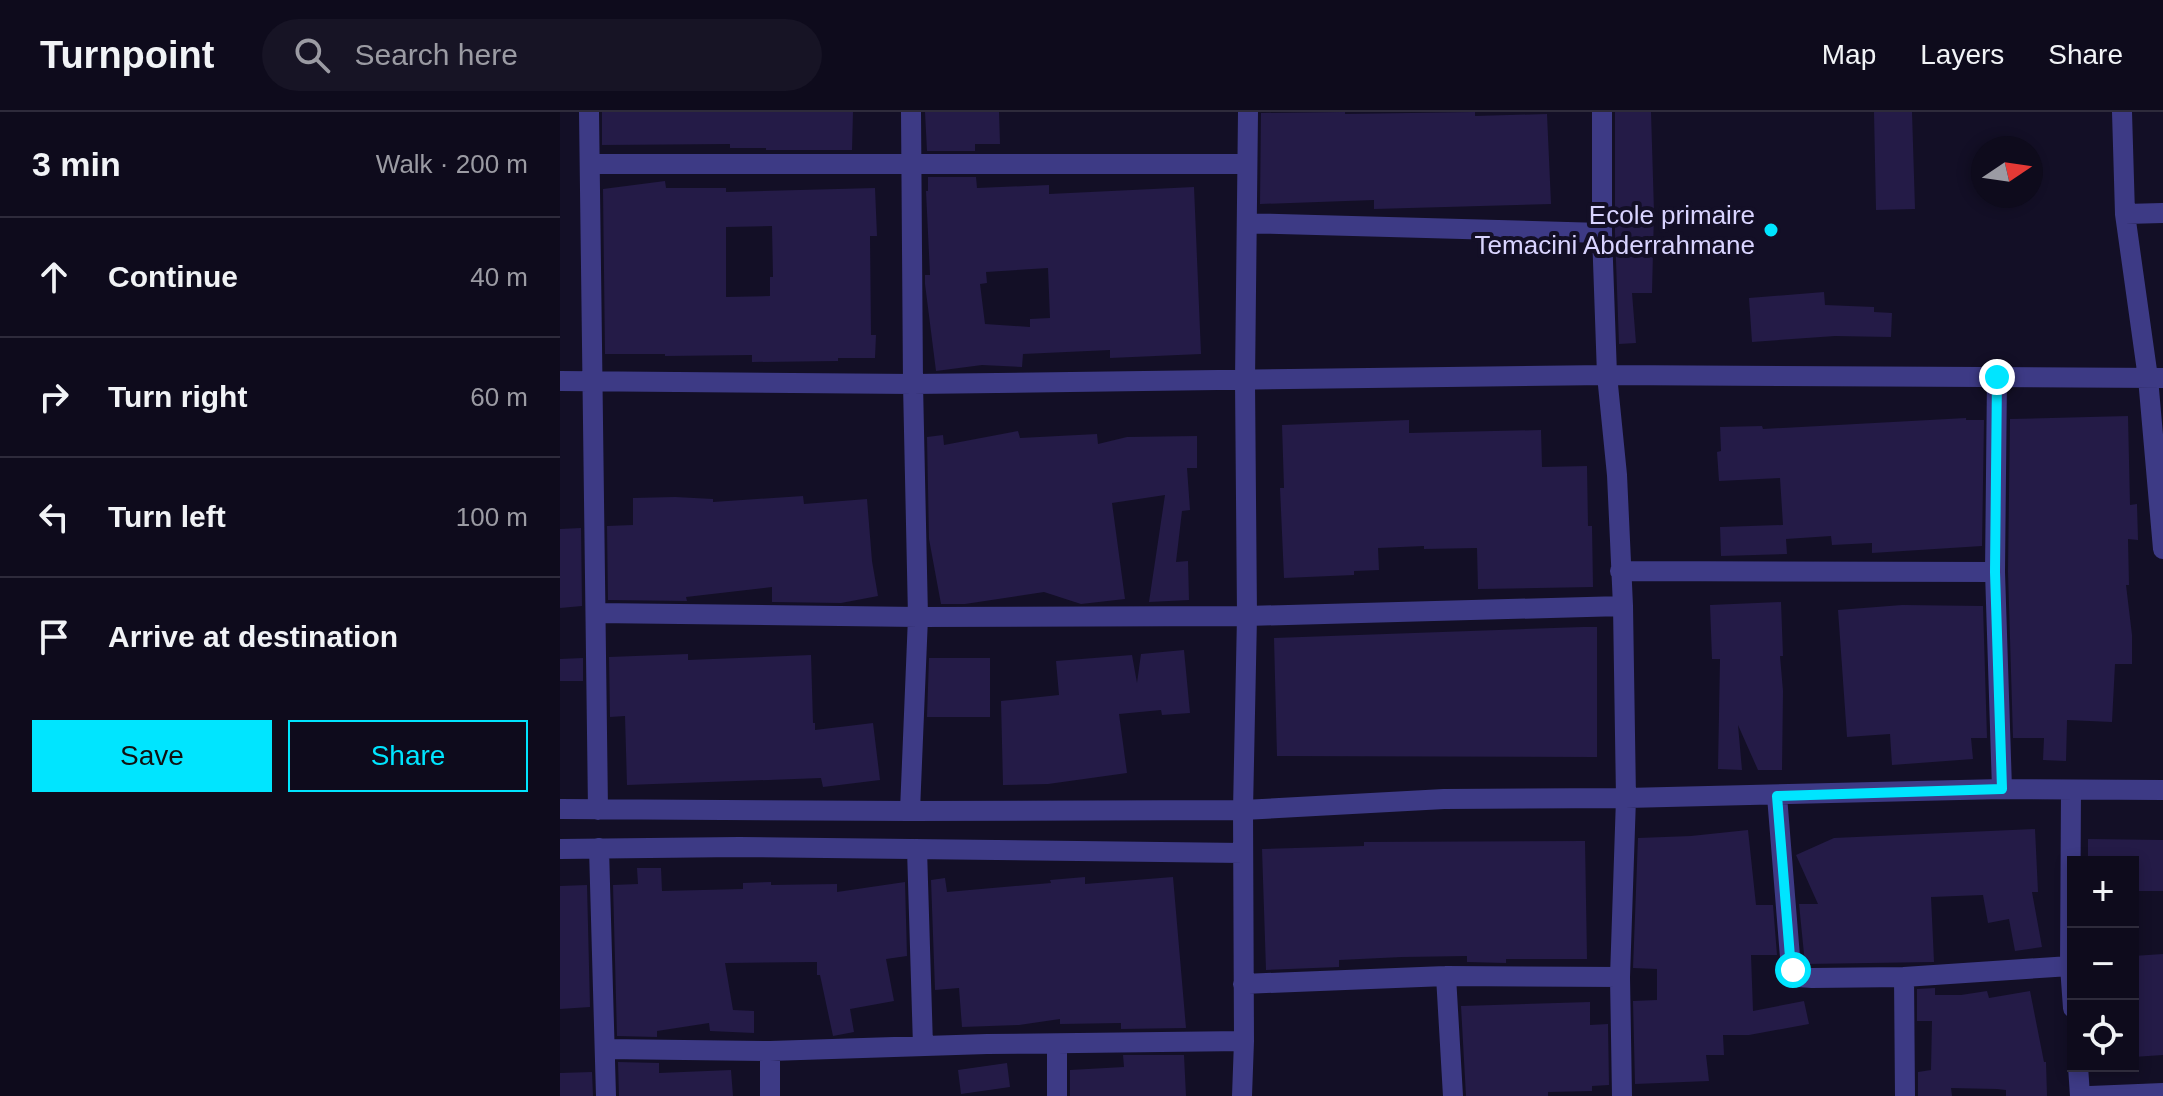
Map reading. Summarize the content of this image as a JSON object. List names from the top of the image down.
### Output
{
  "places": ["Ecole primaire Temacini Abderrahmane"],
  "north": "right",
  "page": {
    "header": "Turnpoint",
    "search": "Search here",
    "nav": ["Map", "Layers", "Share"],
    "heading": ["3 min", "Walk · 200 m"],
    "list": [
      ["Continue", "40 m"],
      ["Turn right", "60 m"],
      ["Turn left", "100 m"],
      "Arrive at destination"
    ],
    "buttons": ["Save", "Share"],
    "map_buttons": ["+", "−"]
  }
}
